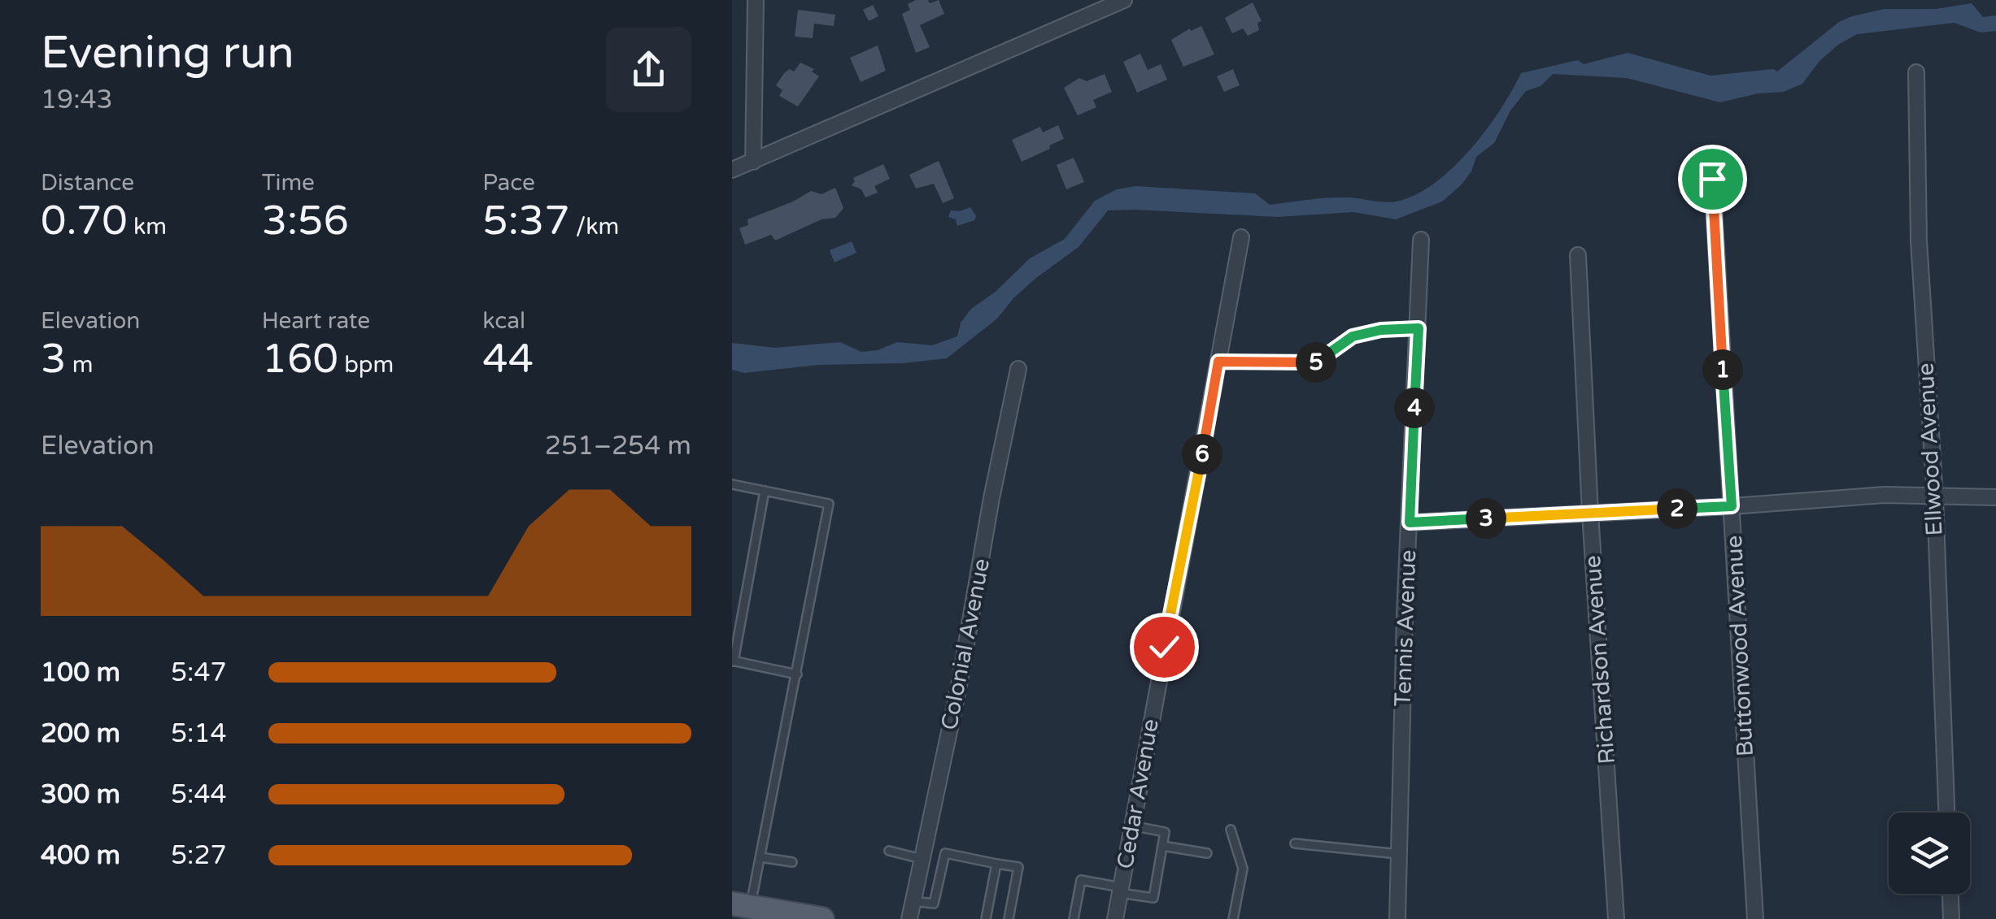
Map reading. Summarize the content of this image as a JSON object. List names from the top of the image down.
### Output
{
  "streets": {
    "street": [
      "Ellwood Avenue",
      "Tennis Avenue",
      "Colonial Avenue",
      "Buttonwood Avenue",
      "Richardson Avenue",
      "Cedar Avenue"
    ]
  },
  "page": {
    "heading": ["Evening run", "19:43"],
    "stats": [
      ["Distance", "0.70 km"],
      ["Time", "3:56"],
      ["Pace", "5:37 /km"],
      ["Elevation", "3 m"],
      ["Heart rate", "160 bpm"],
      ["kcal", "44"]
    ],
    "pins": [
      "5",
      "1",
      "4",
      "6",
      "2",
      "3"
    ],
    "chart": ["Elevation", "251–254 m"],
    "list": [
      {
        "name": "100 m",
        "note": "5:47"
      },
      {
        "name": "200 m",
        "note": "5:14"
      },
      {
        "name": "300 m",
        "note": "5:44"
      },
      {
        "name": "400 m",
        "note": "5:27"
      }
    ]
  }
}
